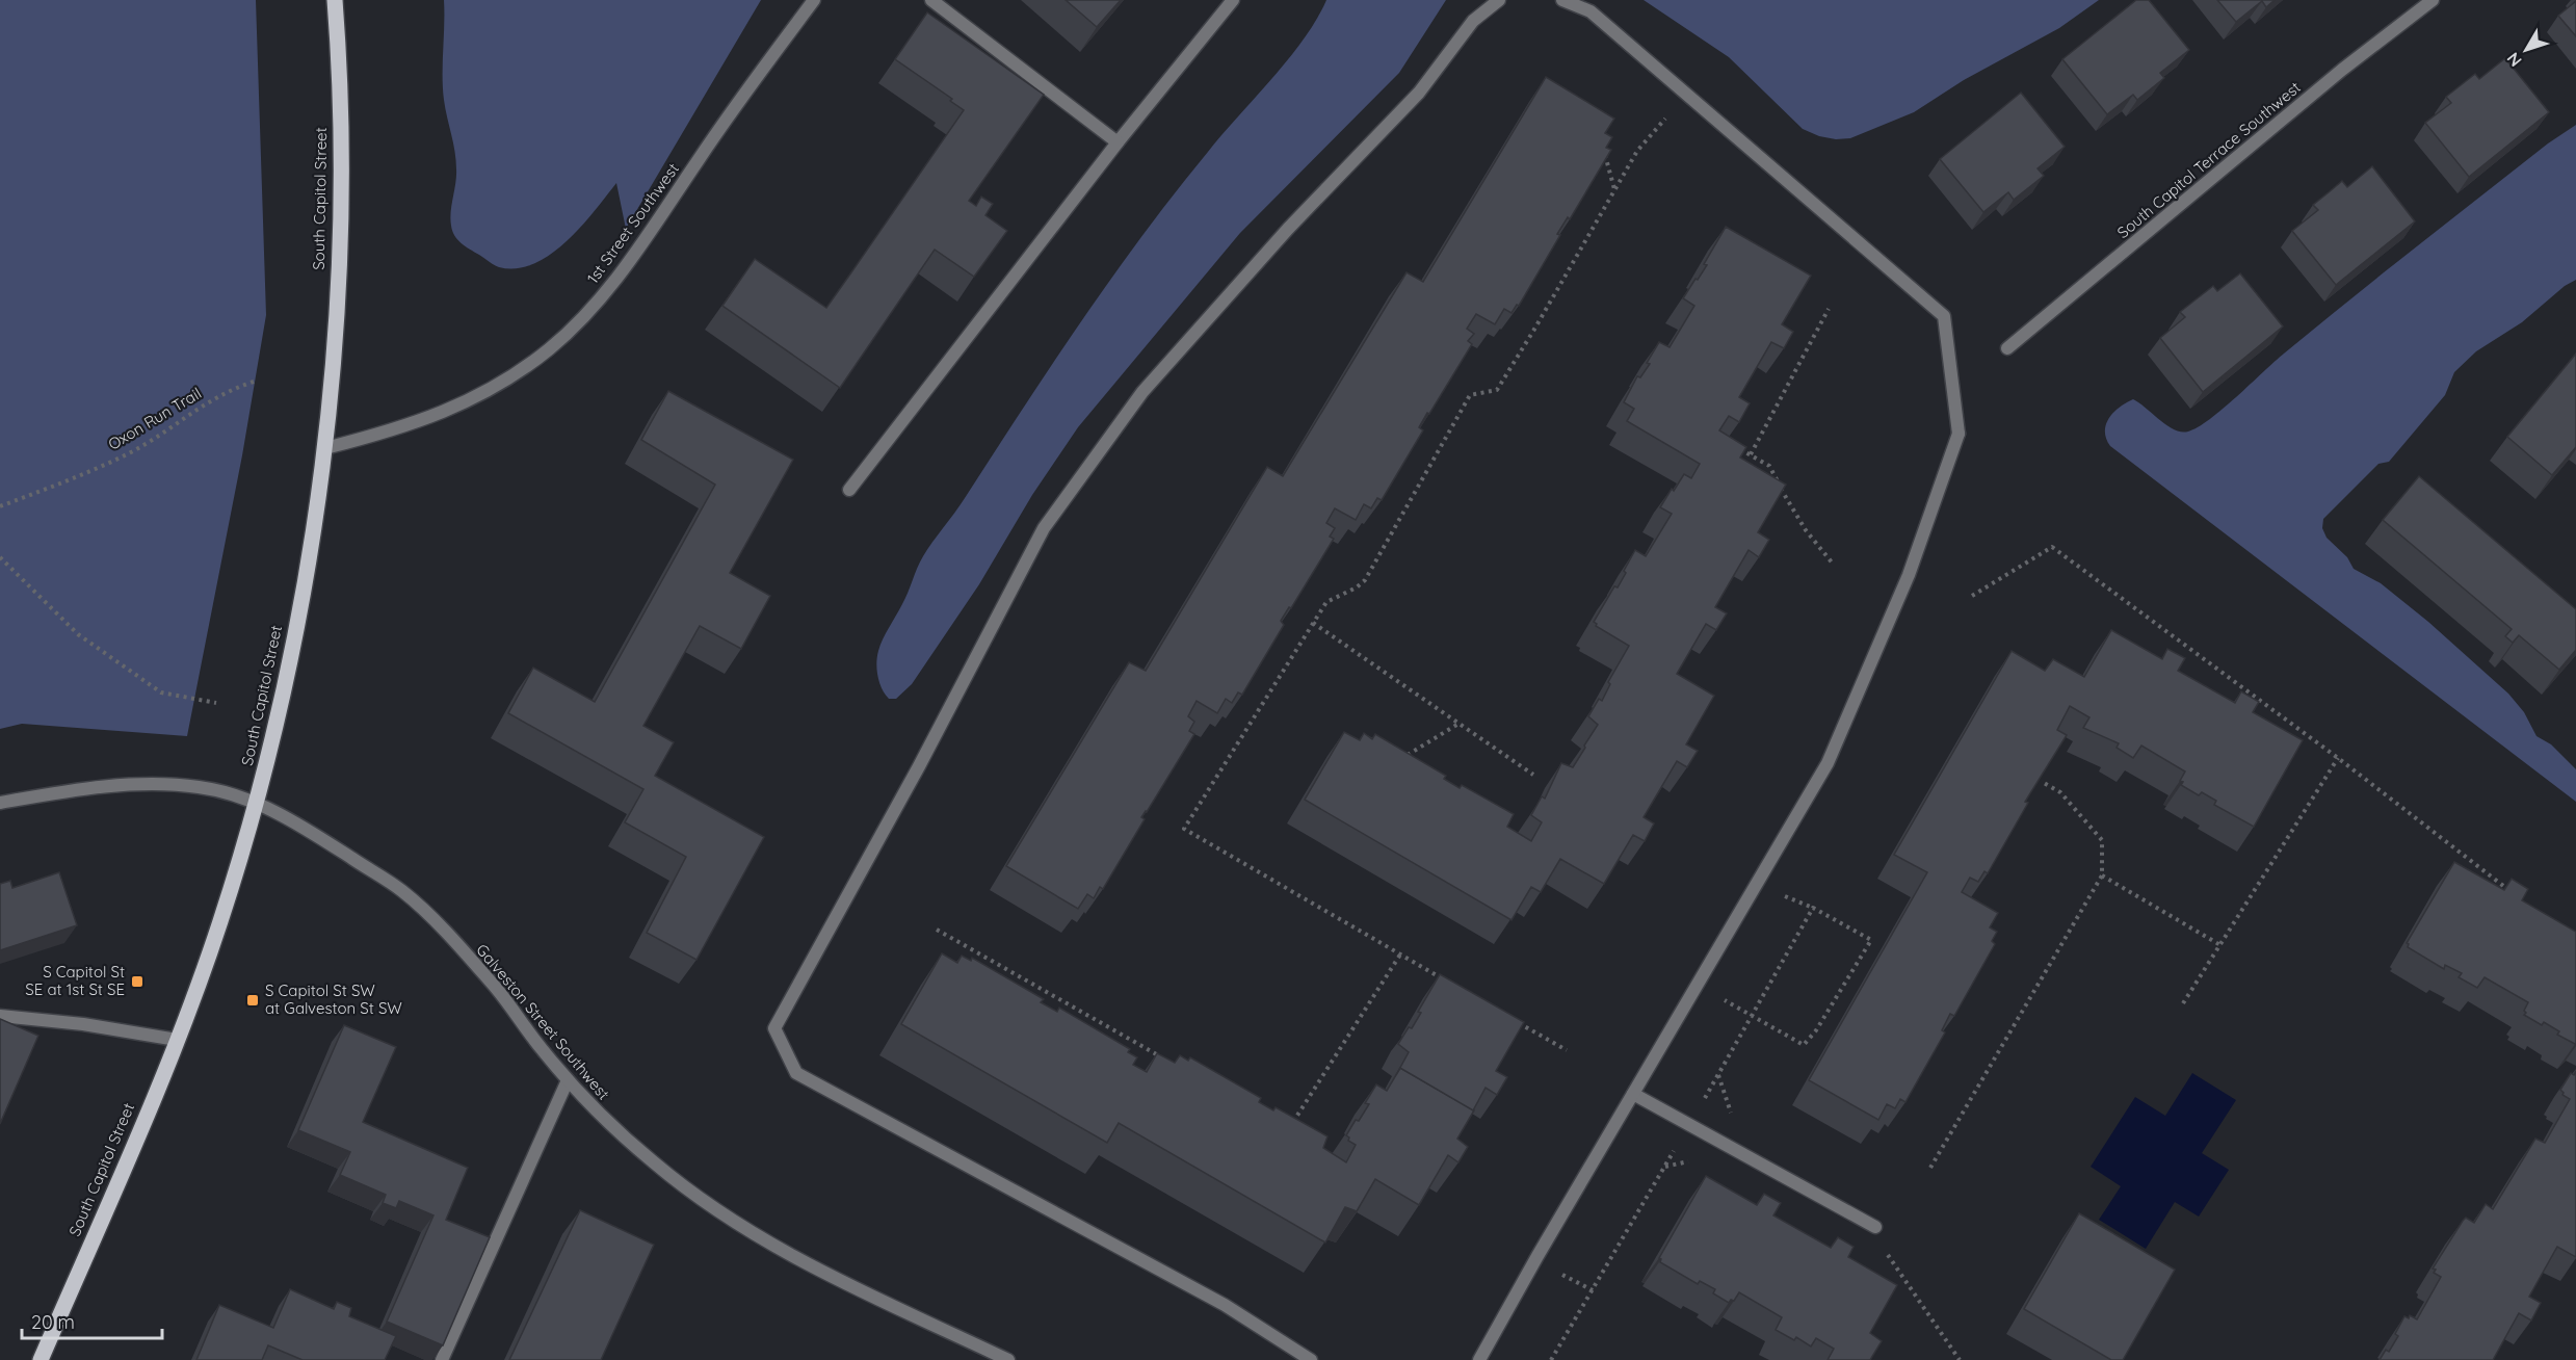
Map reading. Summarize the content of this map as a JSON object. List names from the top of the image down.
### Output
{
  "streets": {
    "main road": ["South Capitol Street"],
    "street": ["South Capitol Terrace Southwest", "1st Street Southwest", "Galveston Street Southwest"],
    "path": ["Oxon Run Trail"]
  },
  "crossings": [
    ["South Capitol Street", "1st Street Southwest"],
    ["South Capitol Street", "Galveston Street Southwest"]
  ],
  "places": {
    "transit": ["S Capitol St SE at 1st St SE", "S Capitol St SW at Galveston St SW"]
  },
  "scale_bar": "20 m",
  "north": "bottom left"
}
